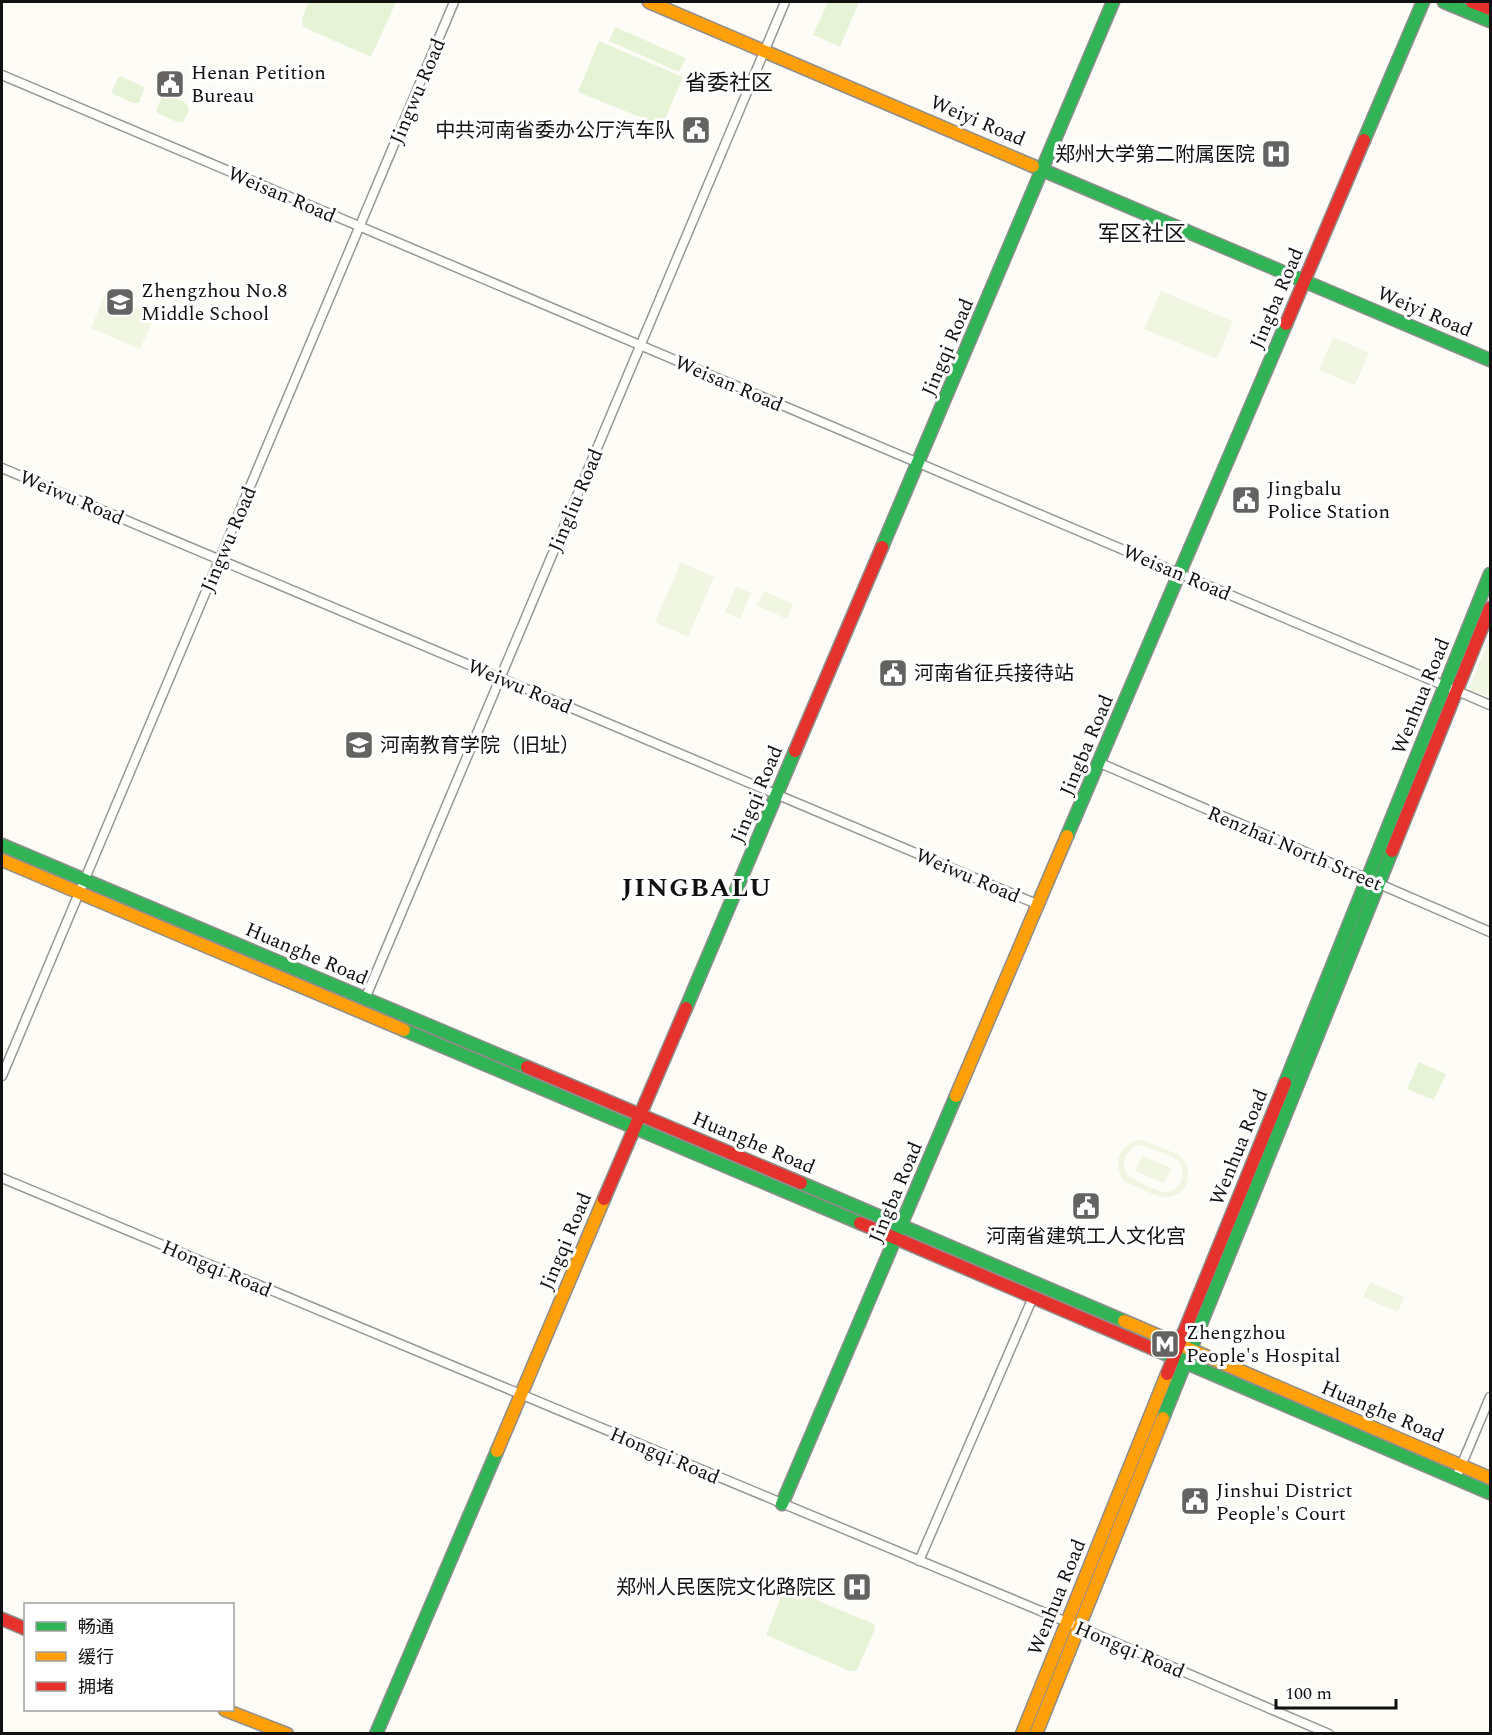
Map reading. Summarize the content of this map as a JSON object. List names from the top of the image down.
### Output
{
  "streets": {
    "main road": [
      "Weiyi Road",
      "Jingba Road",
      "Jingqi Road",
      "Wenhua Road",
      "Huanghe Road"
    ],
    "street": [
      "Jingwu Road",
      "Weisan Road",
      "Weiwu Road",
      "Jingliu Road",
      "Renzhai North Street",
      "Hongqi Road"
    ]
  },
  "crossings": [
    ["Jingwu Road", "Weisan Road"],
    ["Jingwu Road", "Weiwu Road"],
    ["Jingwu Road", "Huanghe Road"],
    ["Weiyi Road", "Jingba Road"],
    ["Weiyi Road", "Jingqi Road"],
    ["Weiyi Road", "Jingliu Road"],
    ["Weisan Road", "Jingba Road"],
    ["Weisan Road", "Jingqi Road"],
    ["Weisan Road", "Jingliu Road"],
    ["Weisan Road", "Wenhua Road"],
    ["Jingba Road", "Weiwu Road"],
    ["Jingba Road", "Renzhai North Street"],
    ["Jingba Road", "Huanghe Road"],
    ["Jingba Road", "Hongqi Road"],
    ["Jingqi Road", "Weiwu Road"],
    ["Jingqi Road", "Huanghe Road"],
    ["Jingqi Road", "Hongqi Road"],
    ["Weiwu Road", "Jingliu Road"],
    ["Jingliu Road", "Huanghe Road"],
    ["Wenhua Road", "Renzhai North Street"],
    ["Wenhua Road", "Huanghe Road"],
    ["Wenhua Road", "Hongqi Road"]
  ],
  "districts": ["省委社区", "军区社区", "JINGBALU"],
  "places": {
    "public building": [
      "Henan Petition Bureau",
      "中共河南省委办公厅汽车队",
      "Jingbalu Police Station",
      "河南省征兵接待站",
      "河南省建筑工人文化宫",
      "Jinshui District People's Court"
    ],
    "hospital": ["郑州大学第二附属医院", "郑州人民医院文化路院区"],
    "school or university": ["Zhengzhou No.8 Middle School", "河南教育学院（旧址）"],
    "metro station": ["Zhengzhou People's Hospital"]
  },
  "legend": ["畅通", "缓行", "拥堵"],
  "scale_bar": "100 m"
}
